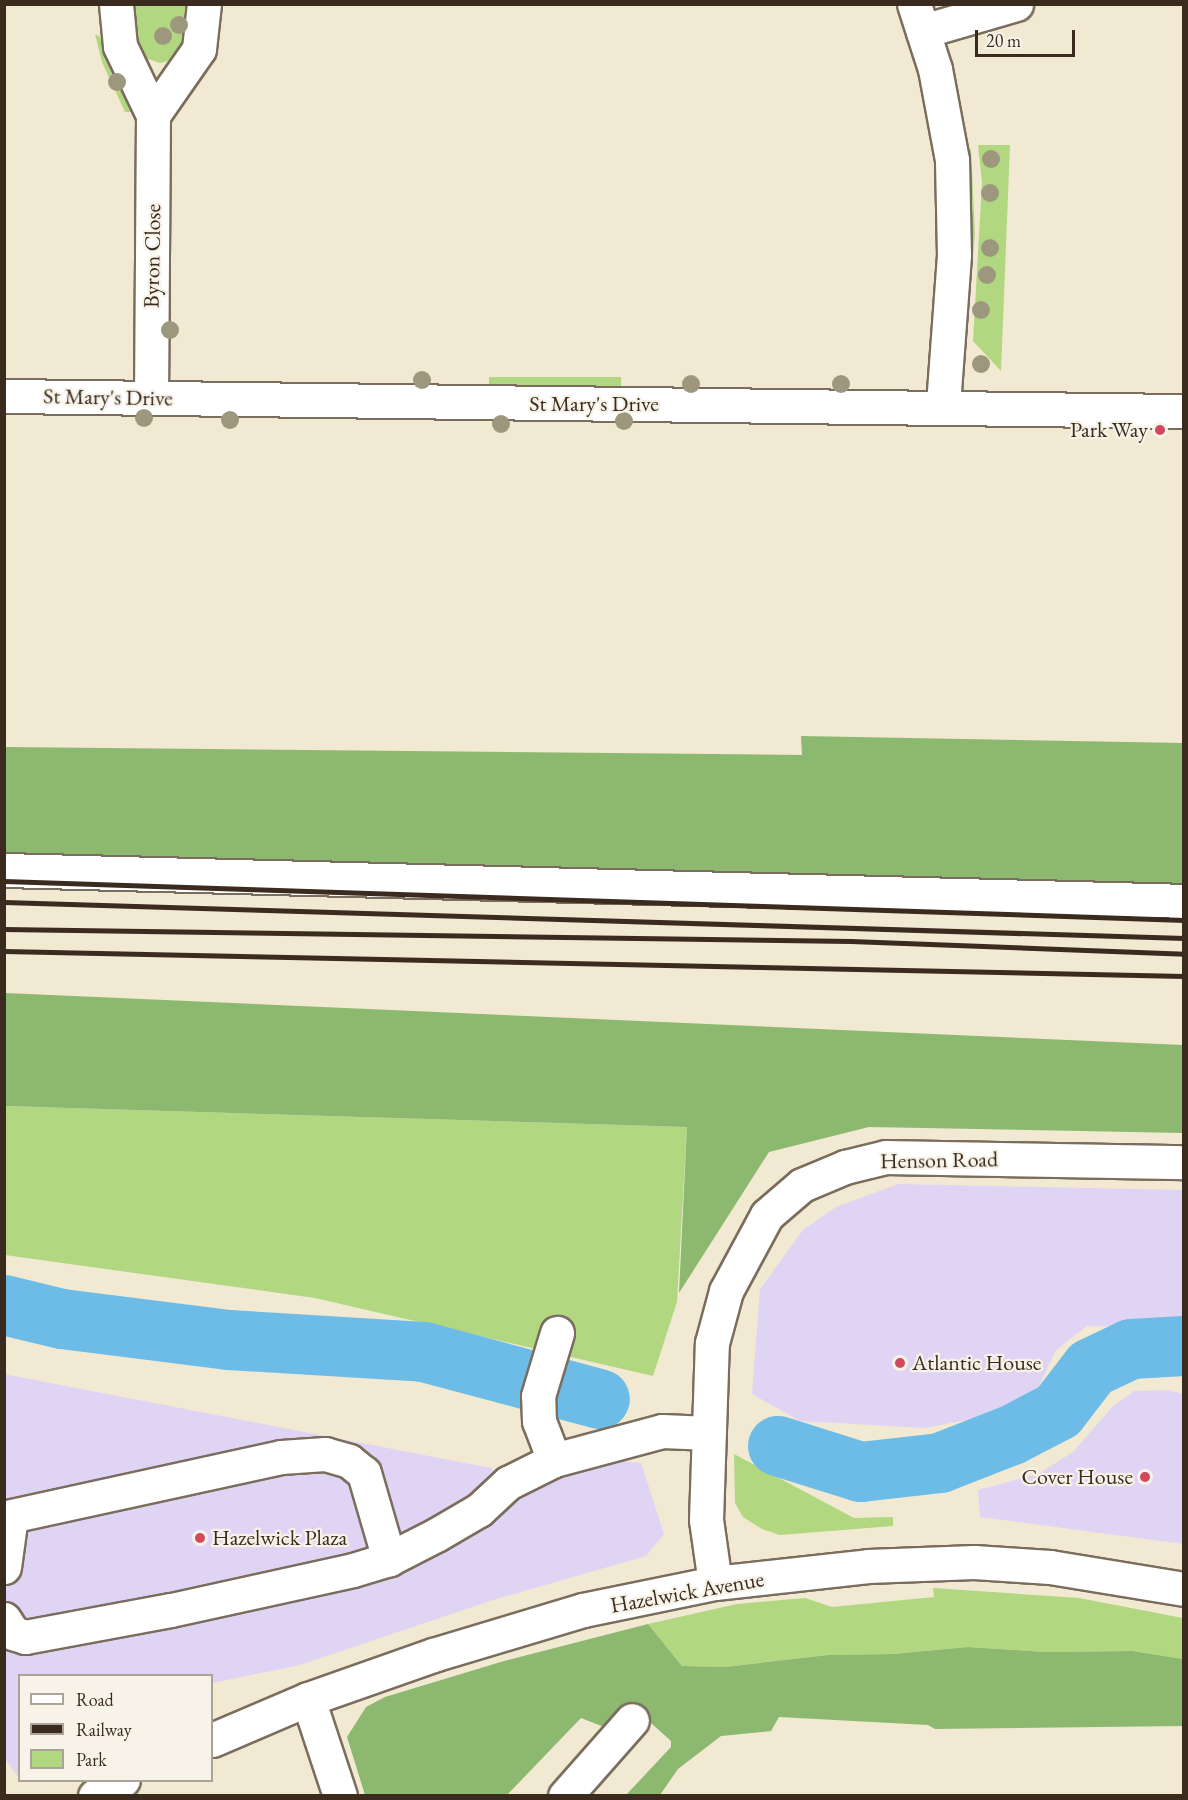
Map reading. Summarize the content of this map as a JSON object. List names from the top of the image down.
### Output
{
  "streets": {
    "street": [
      "Byron Close",
      "St Mary's Drive",
      "Henson Road",
      "Hazelwick Avenue"
    ]
  },
  "crossings": [
    ["Byron Close", "St Mary's Drive"],
    ["Henson Road", "Hazelwick Avenue"]
  ],
  "places": [
    "Park Way",
    "Atlantic House",
    "Cover House",
    "Hazelwick Plaza"
  ],
  "legend": ["Road", "Railway", "Park"],
  "scale_bar": "20 m"
}
